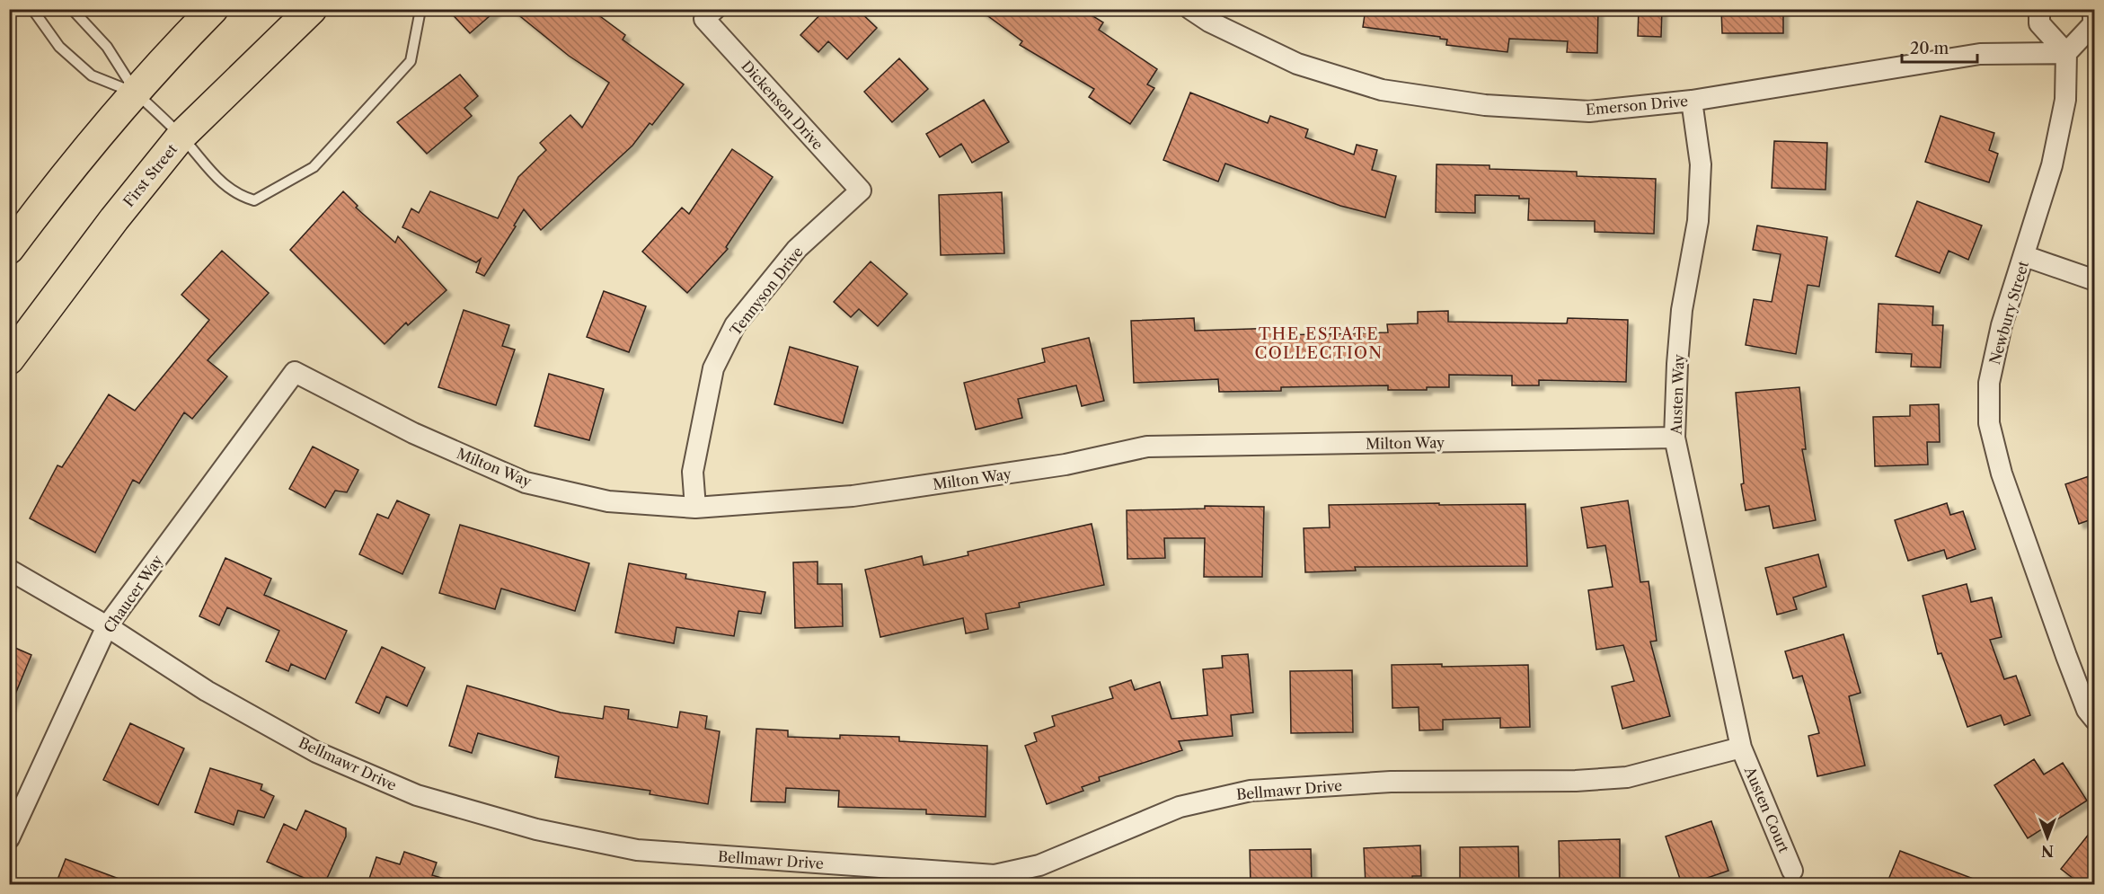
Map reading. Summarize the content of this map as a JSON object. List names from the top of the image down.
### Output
{
  "streets": {
    "main road": ["First Street"],
    "street": [
      "Dickenson Drive",
      "Emerson Drive",
      "Tennyson Drive",
      "Newbury Street",
      "Austen Way",
      "Milton Way",
      "Chaucer Way",
      "Bellmawr Drive",
      "Austen Court"
    ]
  },
  "crossings": [
    ["Dickenson Drive", "Tennyson Drive"],
    ["Emerson Drive", "Newbury Street"],
    ["Emerson Drive", "Austen Way"],
    ["Tennyson Drive", "Milton Way"],
    ["Austen Way", "Milton Way"],
    ["Austen Way", "Bellmawr Drive"],
    ["Austen Way", "Austen Court"],
    ["Milton Way", "Chaucer Way"],
    ["Chaucer Way", "Bellmawr Drive"],
    ["Bellmawr Drive", "Austen Court"]
  ],
  "districts": ["THE ESTATE COLLECTION"],
  "scale_bar": "20 m",
  "north": "bottom"
}
